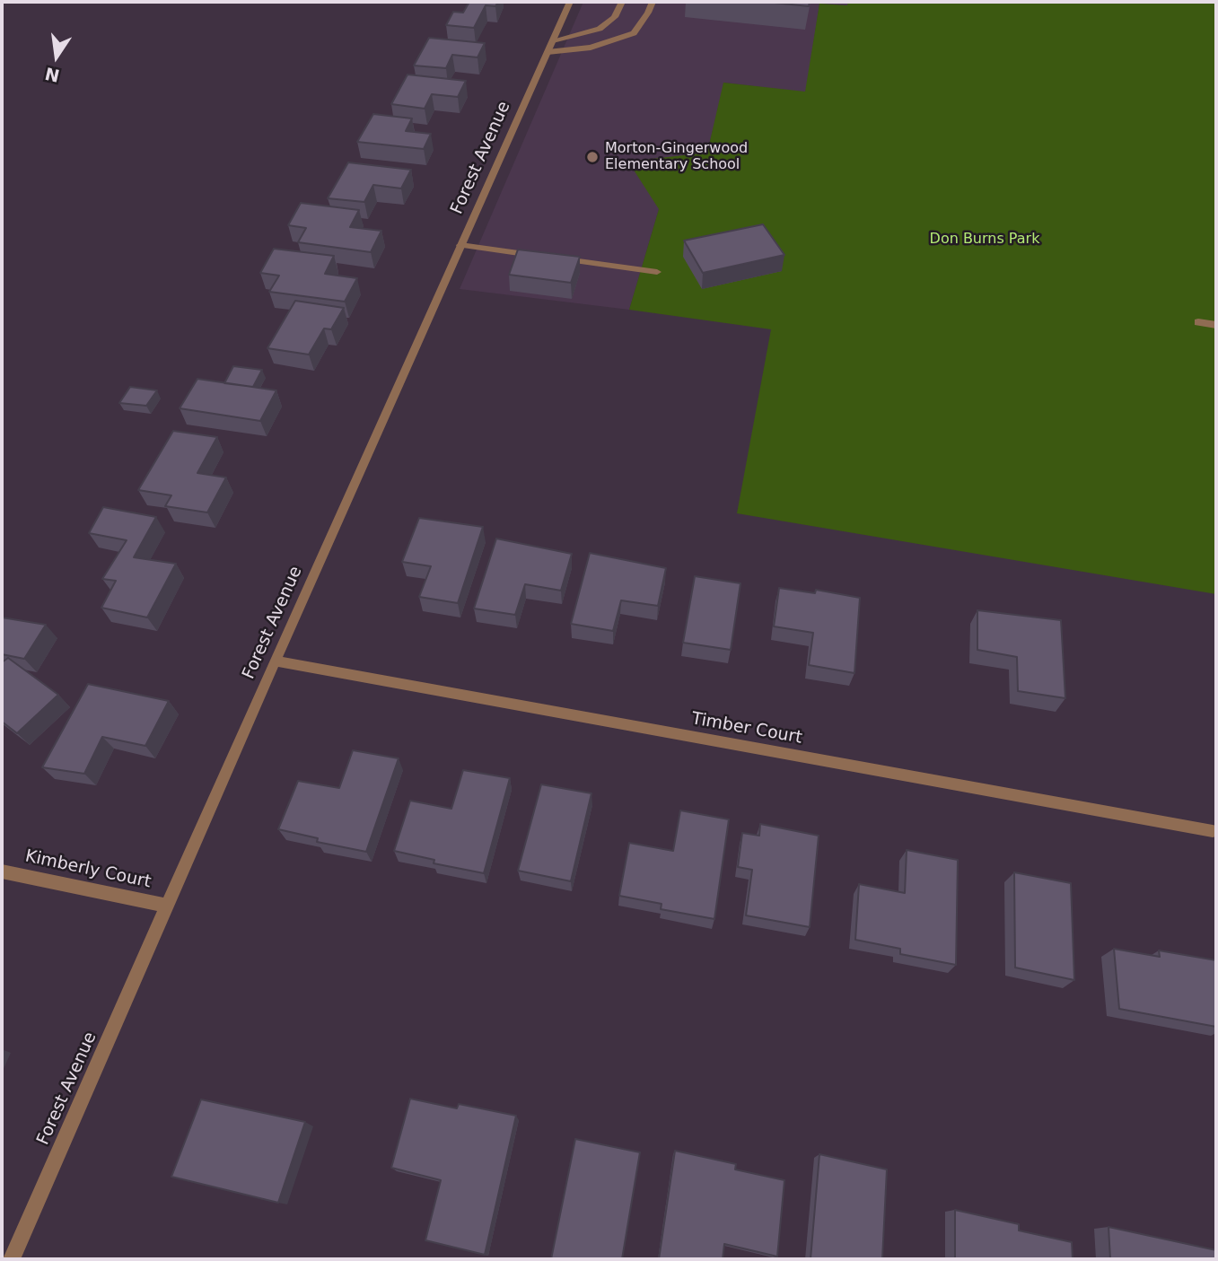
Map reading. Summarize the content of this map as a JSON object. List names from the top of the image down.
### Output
{
  "streets": {
    "street": ["Forest Avenue", "Timber Court", "Kimberly Court"]
  },
  "crossings": [
    ["Forest Avenue", "Timber Court"],
    ["Forest Avenue", "Kimberly Court"]
  ],
  "parks": ["Don Burns Park"],
  "places": ["Morton-Gingerwood Elementary School"],
  "north": "bottom"
}
